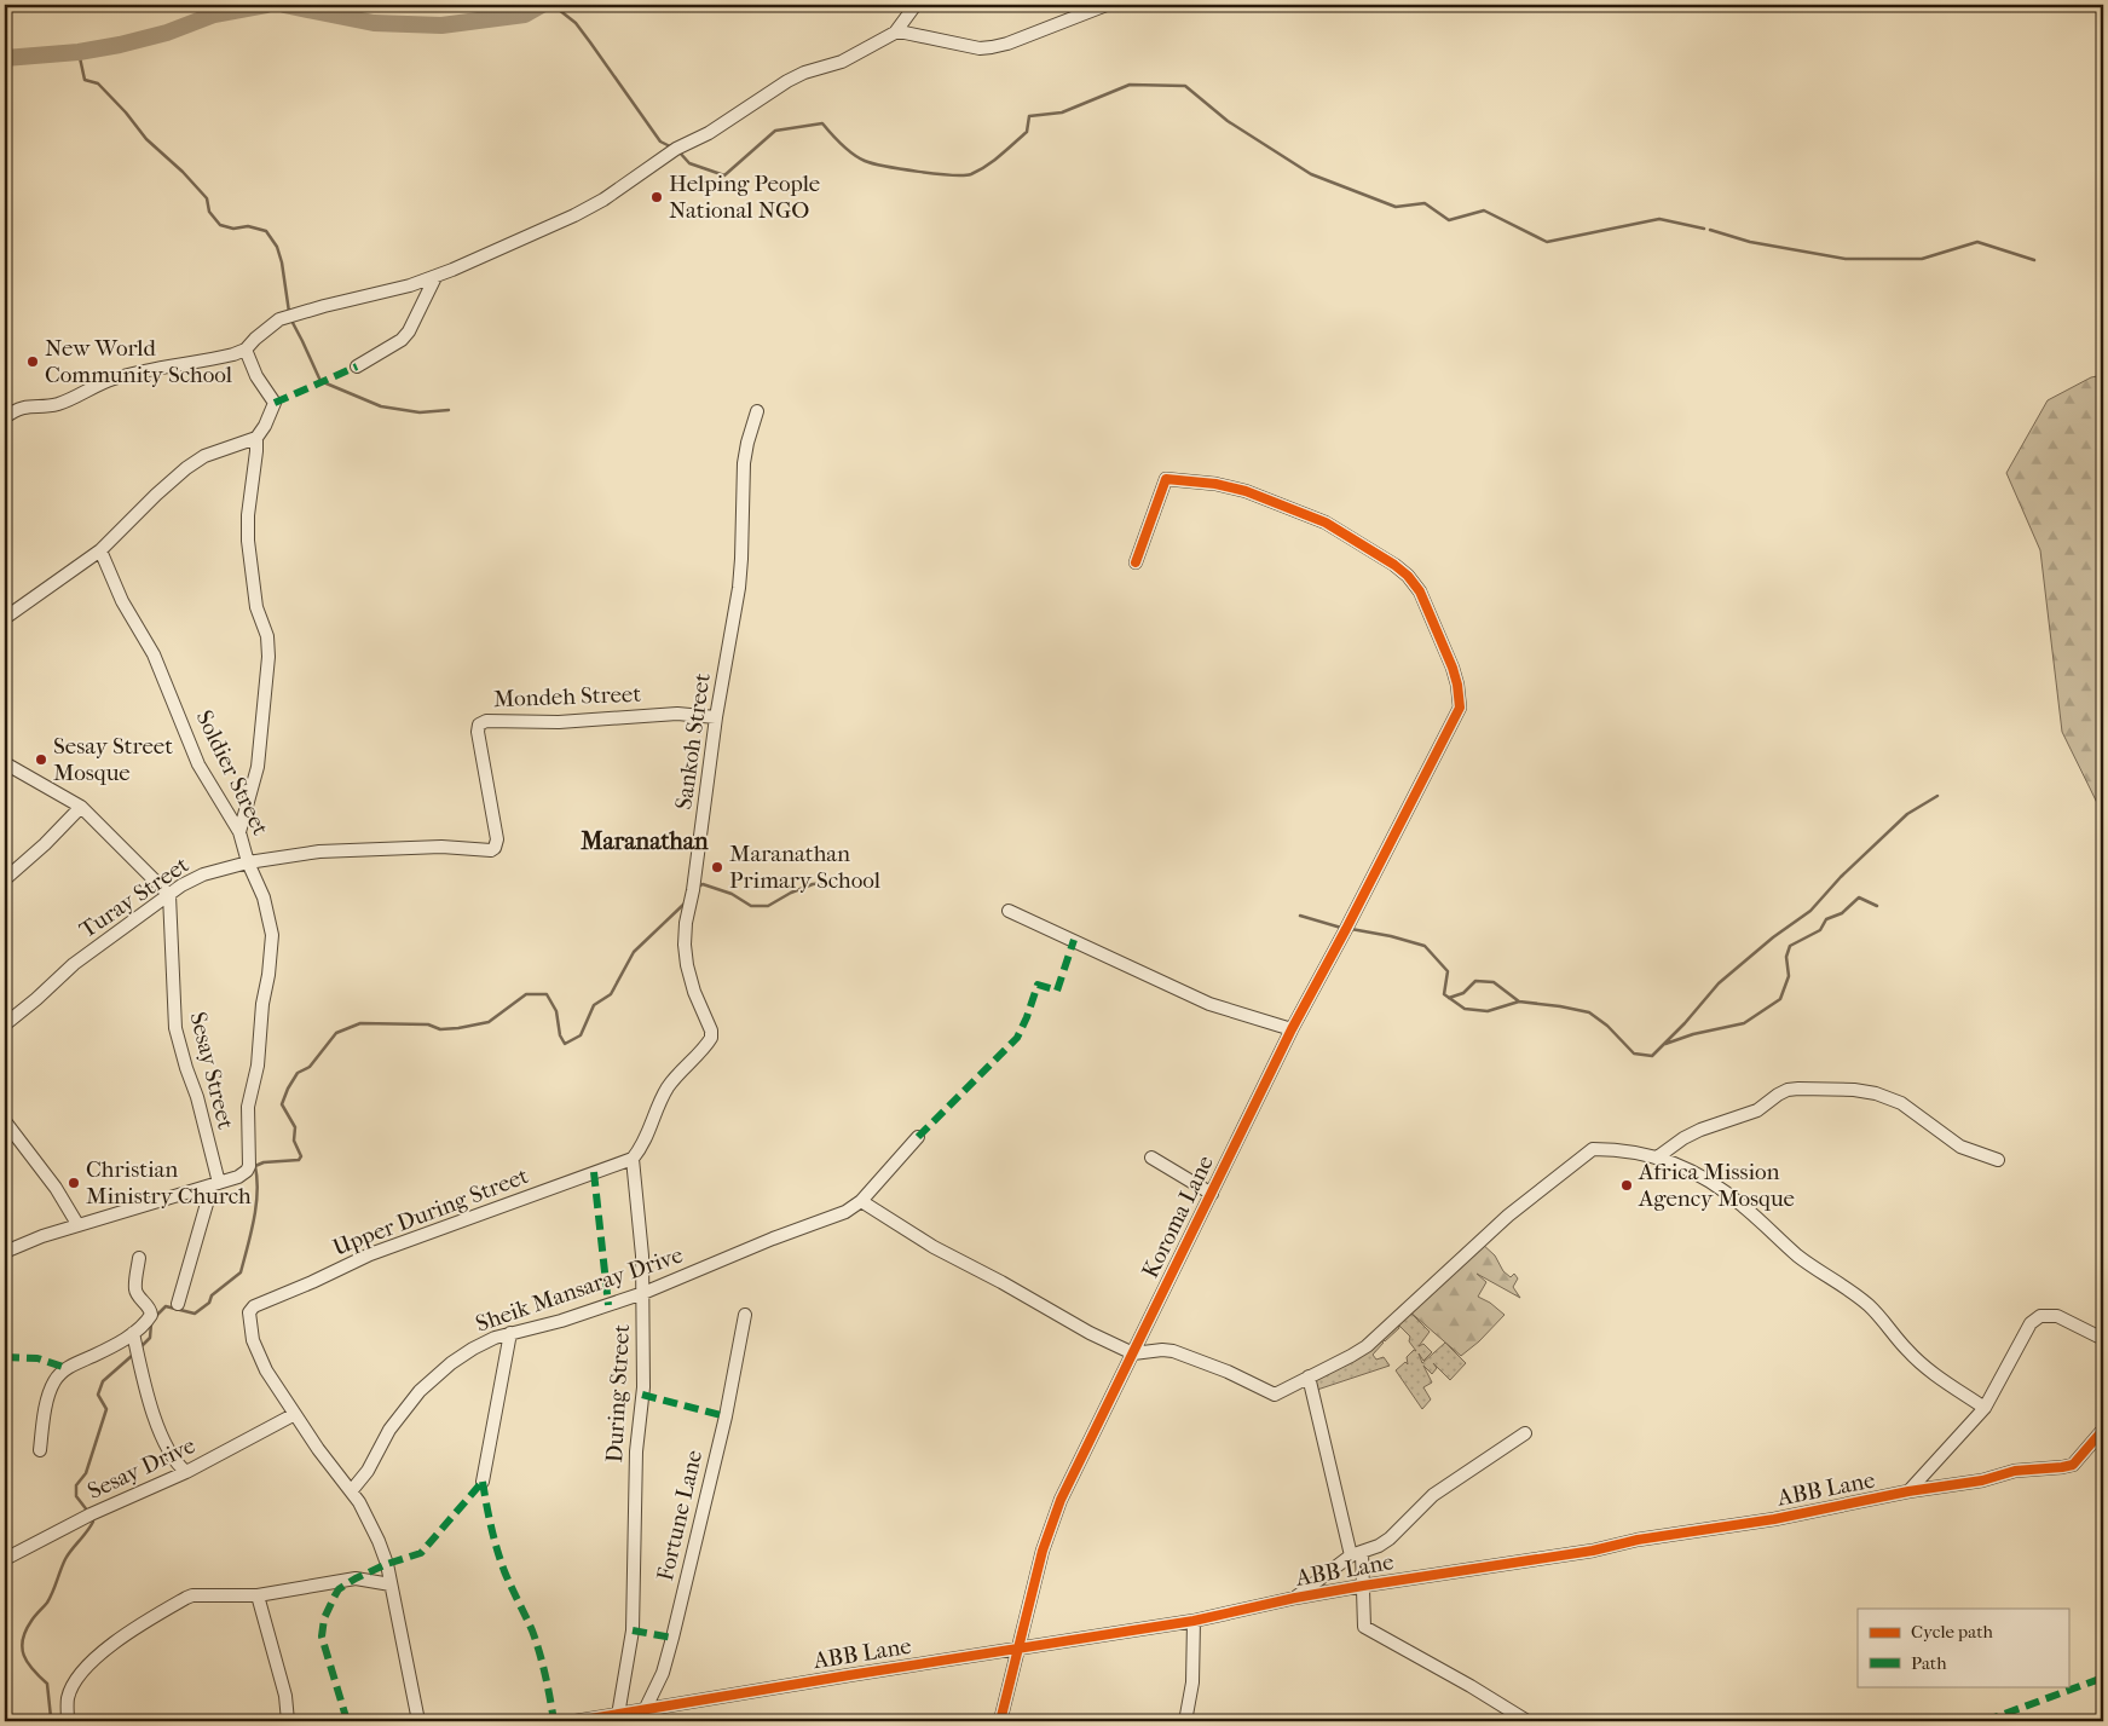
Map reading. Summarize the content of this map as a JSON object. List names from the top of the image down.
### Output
{
  "streets": {
    "street": [
      "Mondeh Street",
      "Sankoh Street",
      "Soldier Street",
      "Turay Street",
      "Sesay Street",
      "Upper During Street",
      "Koroma Lane",
      "Sheik Mansaray Drive",
      "During Street",
      "Sesay Drive",
      "ABB Lane",
      "Fortune Lane"
    ]
  },
  "crossings": [
    ["Mondeh Street", "Sankoh Street"],
    ["Mondeh Street", "Turay Street"],
    ["Sankoh Street", "Upper During Street"],
    ["Sankoh Street", "During Street"],
    ["Soldier Street", "Turay Street"],
    ["Soldier Street", "Sesay Street"],
    ["Turay Street", "Sesay Street"],
    ["Upper During Street", "During Street"],
    ["Upper During Street", "Sesay Drive"],
    ["Koroma Lane", "ABB Lane"],
    ["Sheik Mansaray Drive", "During Street"],
    ["During Street", "ABB Lane"],
    ["ABB Lane", "Fortune Lane"]
  ],
  "districts": ["Maranathan"],
  "places": [
    "Helping People National NGO",
    "New World Community School",
    "Sesay Street Mosque",
    "Maranathan Primary School",
    "Christian Ministry Church",
    "Africa Mission Agency Mosque"
  ],
  "legend": ["Cycle path", "Path"]
}
